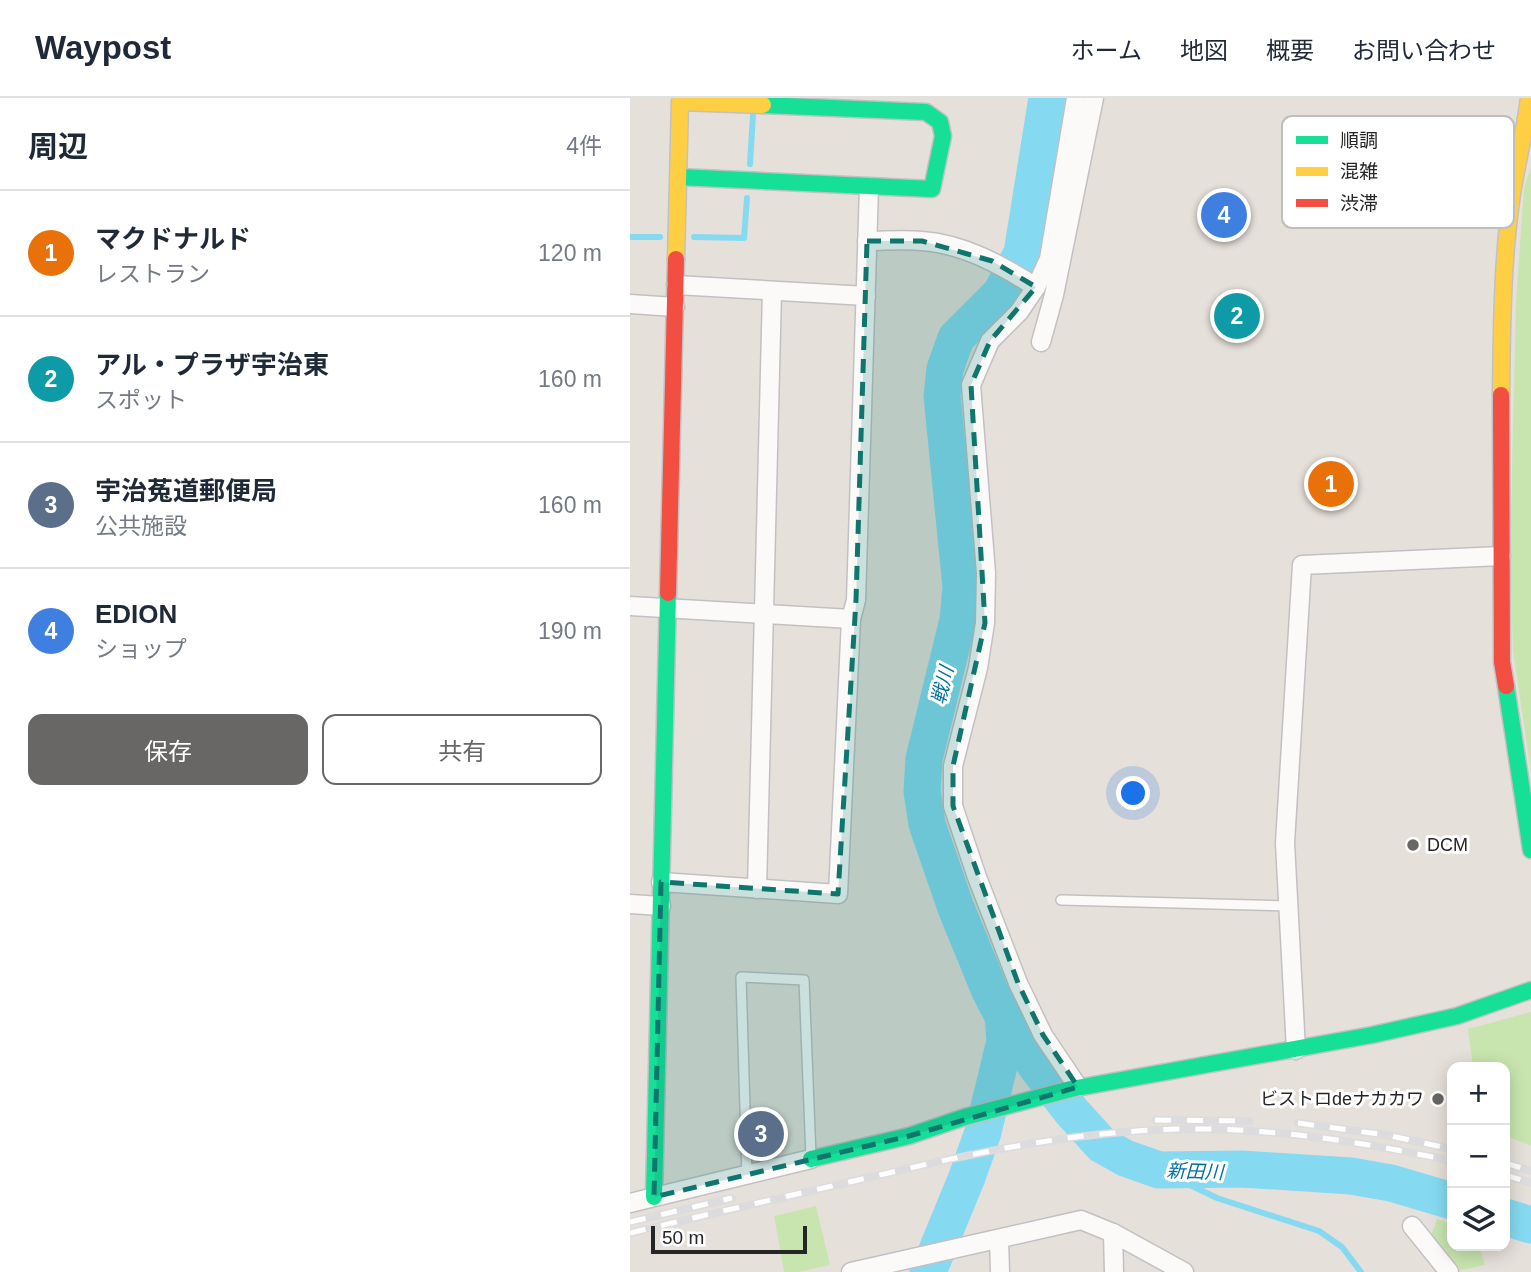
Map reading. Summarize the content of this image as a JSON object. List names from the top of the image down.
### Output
{
  "water": ["戦川", "新田川"],
  "places": ["DCM", "ビストロdeナカカワ"],
  "legend": ["順調", "混雑", "渋滞"],
  "scale_bar": "50 m",
  "page": {
    "header": "Waypost",
    "nav": [
      "ホーム",
      "地図",
      "概要",
      "お問い合わせ"
    ],
    "heading": ["周辺", "4件"],
    "pins": [
      "4",
      "2",
      "1",
      "3"
    ],
    "list": [
      {
        "mark": "1",
        "name": "マクドナルド",
        "note": "レストラン",
        "value": "120 m"
      },
      {
        "mark": "2",
        "name": "アル・プラザ宇治東",
        "note": "スポット",
        "value": "160 m"
      },
      {
        "mark": "3",
        "name": "宇治菟道郵便局",
        "note": "公共施設",
        "value": "160 m"
      },
      {
        "mark": "4",
        "name": "EDION",
        "note": "ショップ",
        "value": "190 m"
      }
    ],
    "buttons": ["保存", "共有"],
    "map_buttons": ["+", "−"],
    "scale": "50 m"
  }
}
